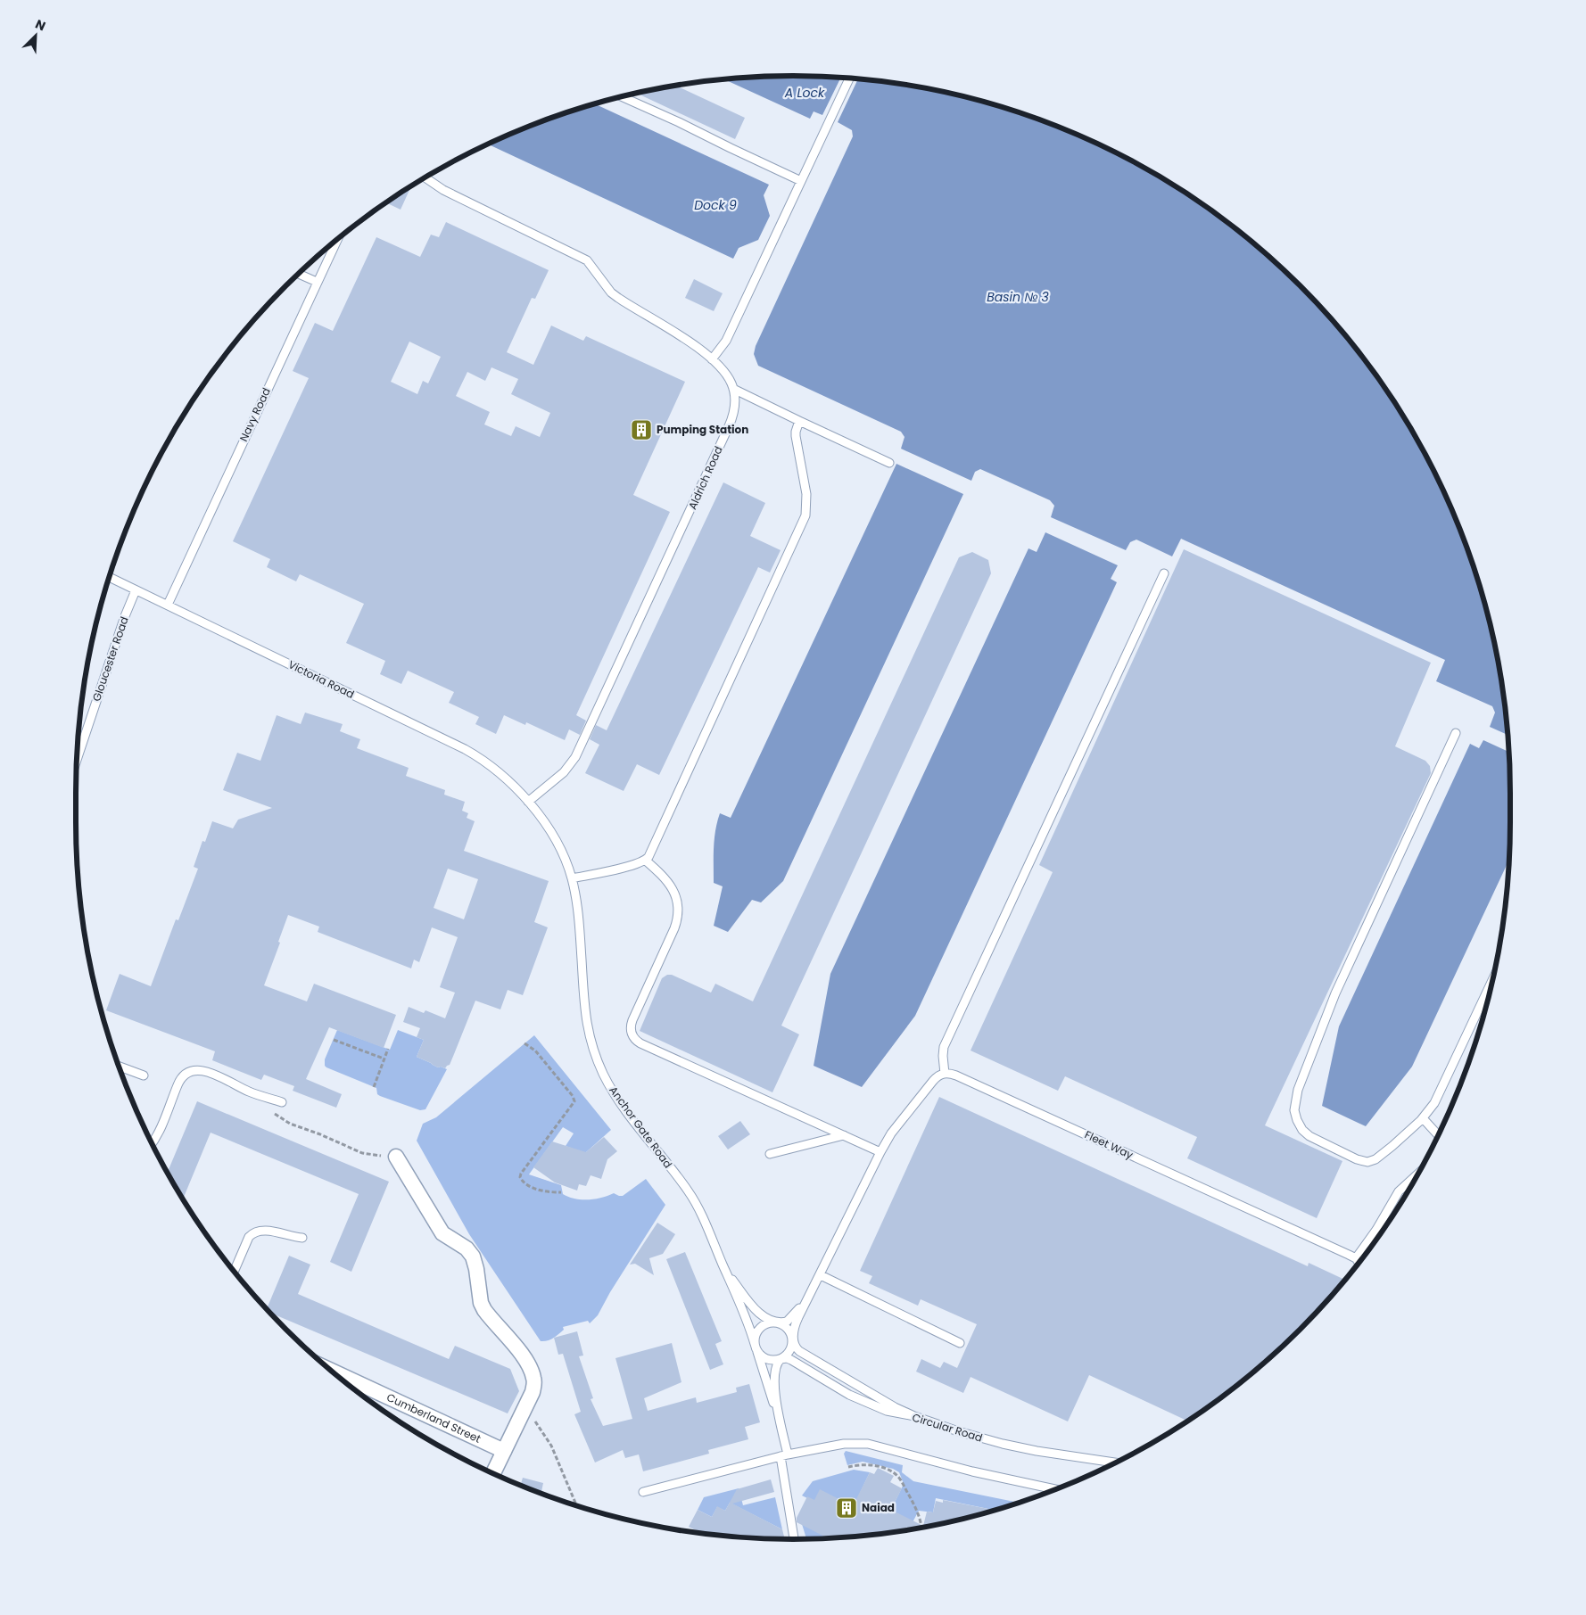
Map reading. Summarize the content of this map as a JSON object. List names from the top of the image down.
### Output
{
  "streets": {
    "street": ["Cumberland Street"],
    "lane": [
      "Navy Road",
      "Aldrich Road",
      "Gloucester Road",
      "Victoria Road",
      "Anchor Gate Road",
      "Fleet Way",
      "Circular Road"
    ]
  },
  "crossings": [
    ["Navy Road", "Victoria Road"],
    ["Aldrich Road", "Victoria Road"],
    ["Aldrich Road", "Anchor Gate Road"],
    ["Gloucester Road", "Victoria Road"],
    ["Victoria Road", "Anchor Gate Road"],
    ["Anchor Gate Road", "Circular Road"]
  ],
  "water": ["A Lock", "Dock 9", "Basin № 3"],
  "places": {
    "building": ["Pumping Station", "Naiad"]
  },
  "north": "top right"
}
